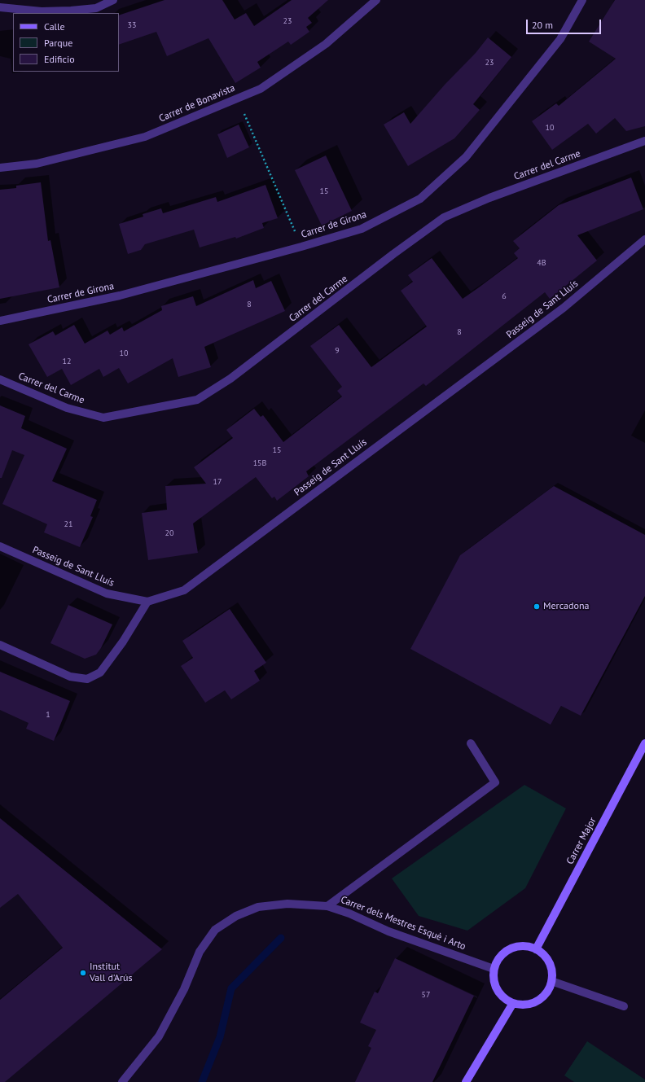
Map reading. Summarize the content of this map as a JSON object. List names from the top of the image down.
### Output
{
  "streets": {
    "street": [
      "Carrer de Bonavista",
      "Carrer del Carme",
      "Carrer de Girona",
      "Passeig de Sant Lluís",
      "Carrer Major",
      "Carrer dels Mestres Esquè i Arto"
    ]
  },
  "crossings": [
    ["Carrer Major", "Carrer dels Mestres Esquè i Arto"]
  ],
  "places": ["Mercadona", "Institut Vall d'Arús"],
  "house_numbers": [
    "23",
    "33",
    "23",
    "10",
    "15",
    "4B",
    "6",
    "8",
    "8",
    "9",
    "10",
    "12",
    "15",
    "15B",
    "17",
    "21",
    "20",
    "1",
    "57"
  ],
  "legend": ["Calle", "Parque", "Edificio"],
  "scale_bar": "20 m"
}
